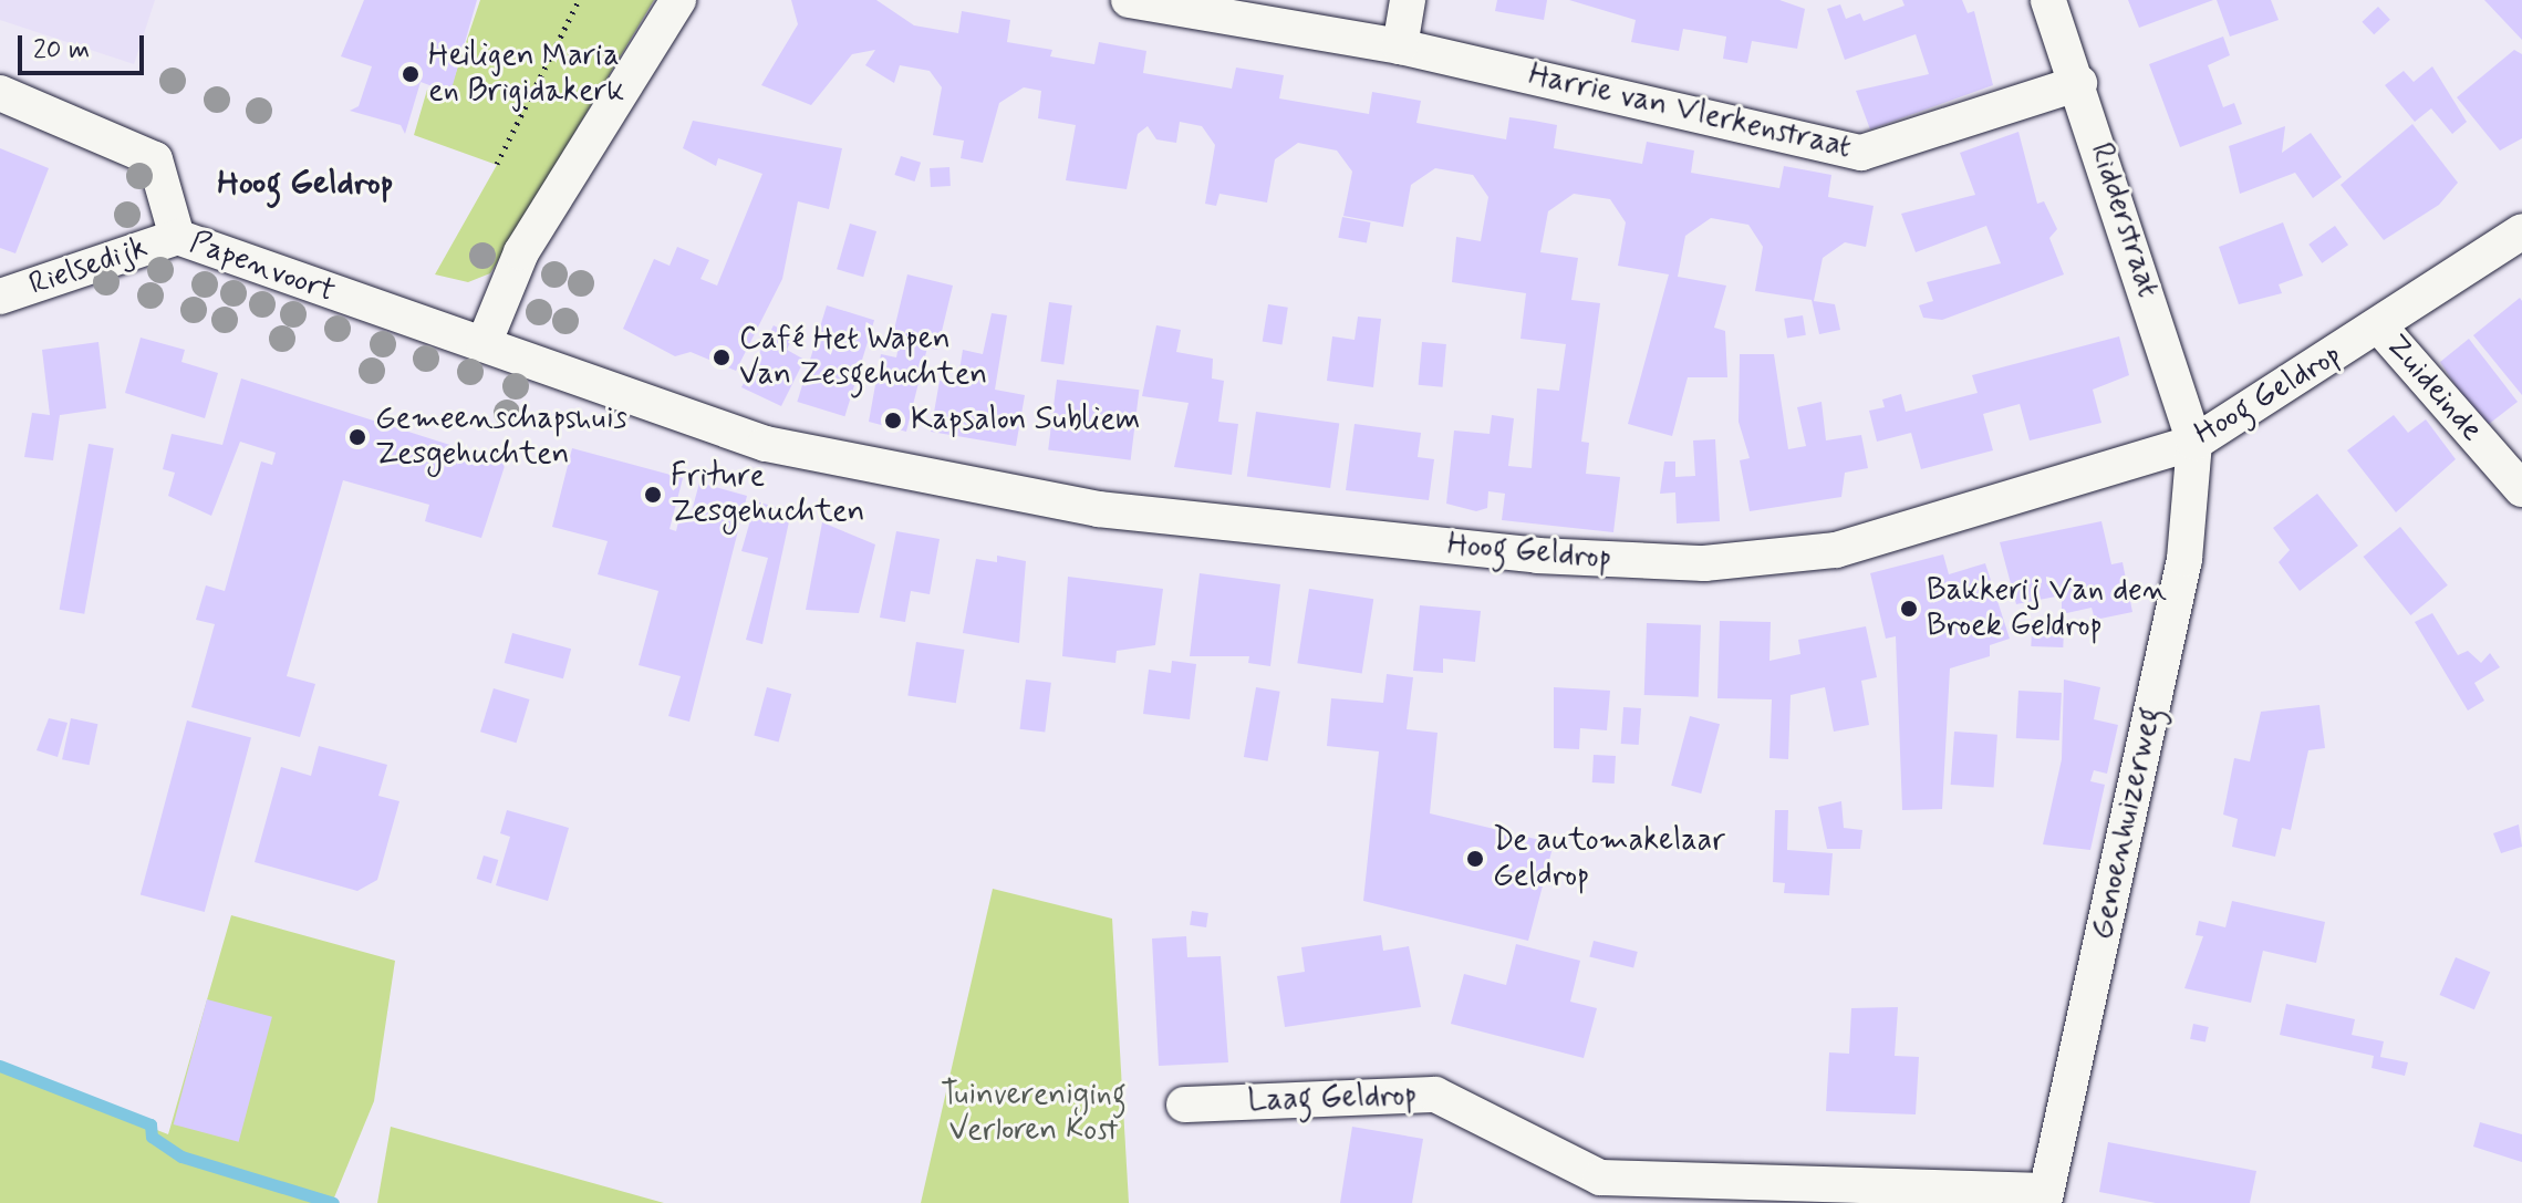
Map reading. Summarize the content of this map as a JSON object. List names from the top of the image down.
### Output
{
  "streets": {
    "street": [
      "Harrie van Vlerkenstraat",
      "Ridderstraat",
      "Rielsedijk",
      "Papenvoort",
      "Zuideinde",
      "Hoog Geldrop",
      "Genoenhuizerweg",
      "Laag Geldrop"
    ]
  },
  "crossings": [
    ["Harrie van Vlerkenstraat", "Ridderstraat"],
    ["Ridderstraat", "Hoog Geldrop"],
    ["Ridderstraat", "Genoenhuizerweg"],
    ["Rielsedijk", "Papenvoort"],
    ["Papenvoort", "Hoog Geldrop"],
    ["Zuideinde", "Hoog Geldrop"],
    ["Hoog Geldrop", "Genoenhuizerweg"],
    ["Genoenhuizerweg", "Laag Geldrop"]
  ],
  "districts": ["Hoog Geldrop"],
  "parks": ["Tuinvereniging Verloren Kost"],
  "places": [
    "Heiligen Maria en Brigidakerk",
    "Café Het Wapen Van Zesgehuchten",
    "Kapsalon Subliem",
    "Gemeenschapshuis Zesgehuchten",
    "Friture Zesgehuchten",
    "Bakkerij Van den Broek Geldrop",
    "De automakelaar Geldrop"
  ],
  "scale_bar": "20 m"
}
